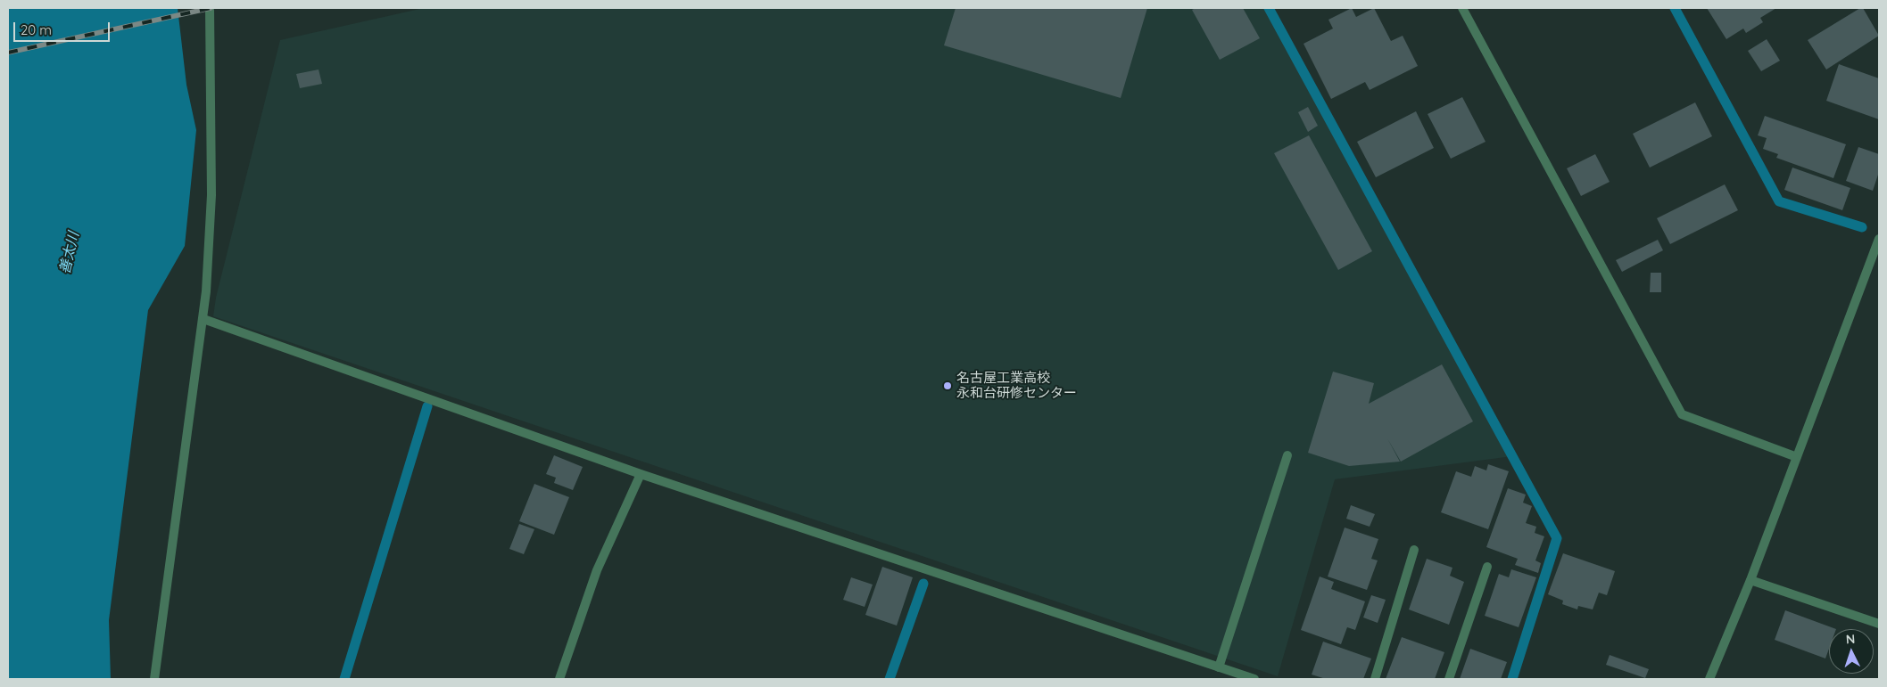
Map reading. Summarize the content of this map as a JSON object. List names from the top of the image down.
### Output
{
  "water": ["善太川"],
  "places": ["名古屋工業高校 永和台研修センター"],
  "scale_bar": "20 m",
  "north": "top"
}
